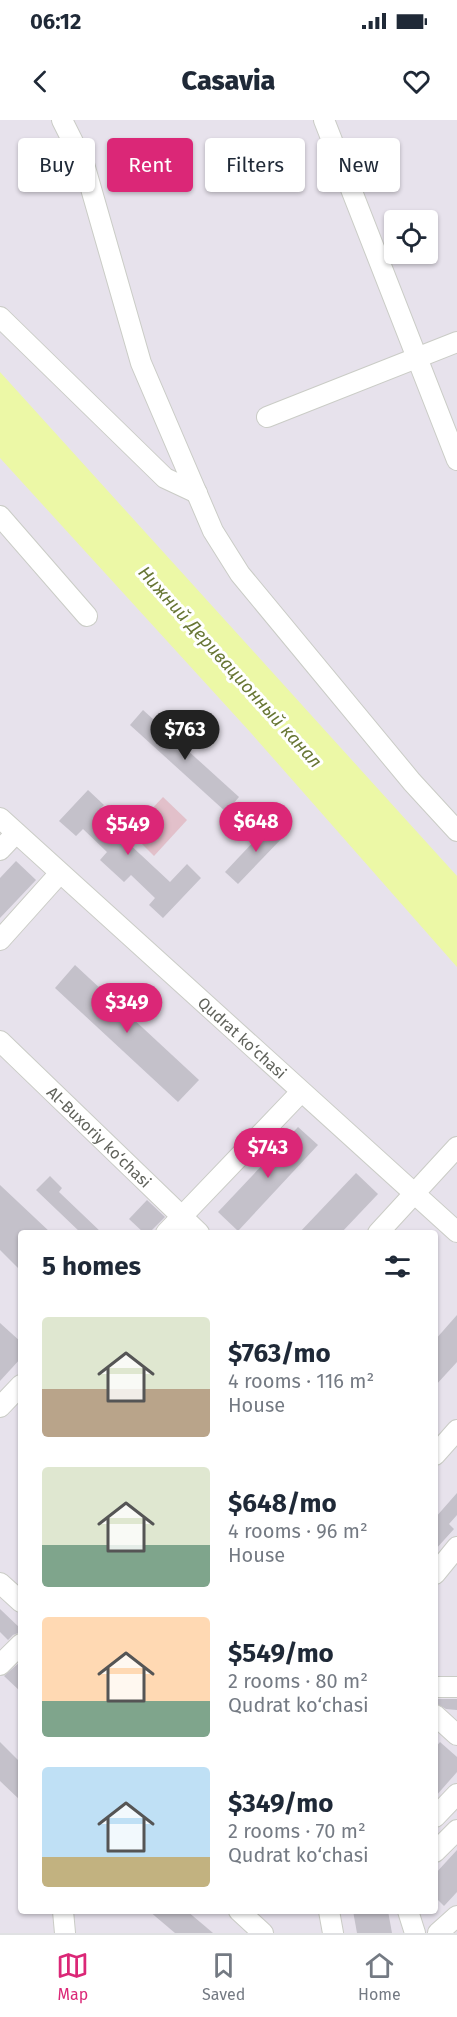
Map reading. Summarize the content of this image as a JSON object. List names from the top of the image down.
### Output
{
  "streets": {
    "street": ["Qudrat ko‘chasi", "Al-Buxoriy ko‘chasi"]
  },
  "water": ["Нижний Деривационный канал"],
  "page": {
    "status": "06:12",
    "header": "Casavia",
    "chip": [
      "Buy",
      "Rent",
      "Filters",
      "New"
    ],
    "price": [
      "$763",
      "$648",
      "$549",
      "$349",
      "$743"
    ],
    "heading": "5 homes",
    "list": [
      {
        "name": "$763/mo",
        "note": "4 rooms · 116 m² · House"
      },
      {
        "name": "$648/mo",
        "note": "4 rooms · 96 m² · House"
      },
      {
        "name": "$549/mo",
        "note": "2 rooms · 80 m² · Qudrat ko‘chasi"
      },
      {
        "name": "$349/mo",
        "note": "2 rooms · 70 m² · Qudrat ko‘chasi"
      }
    ],
    "tabs": ["Map", "Saved", "Home"]
  }
}
